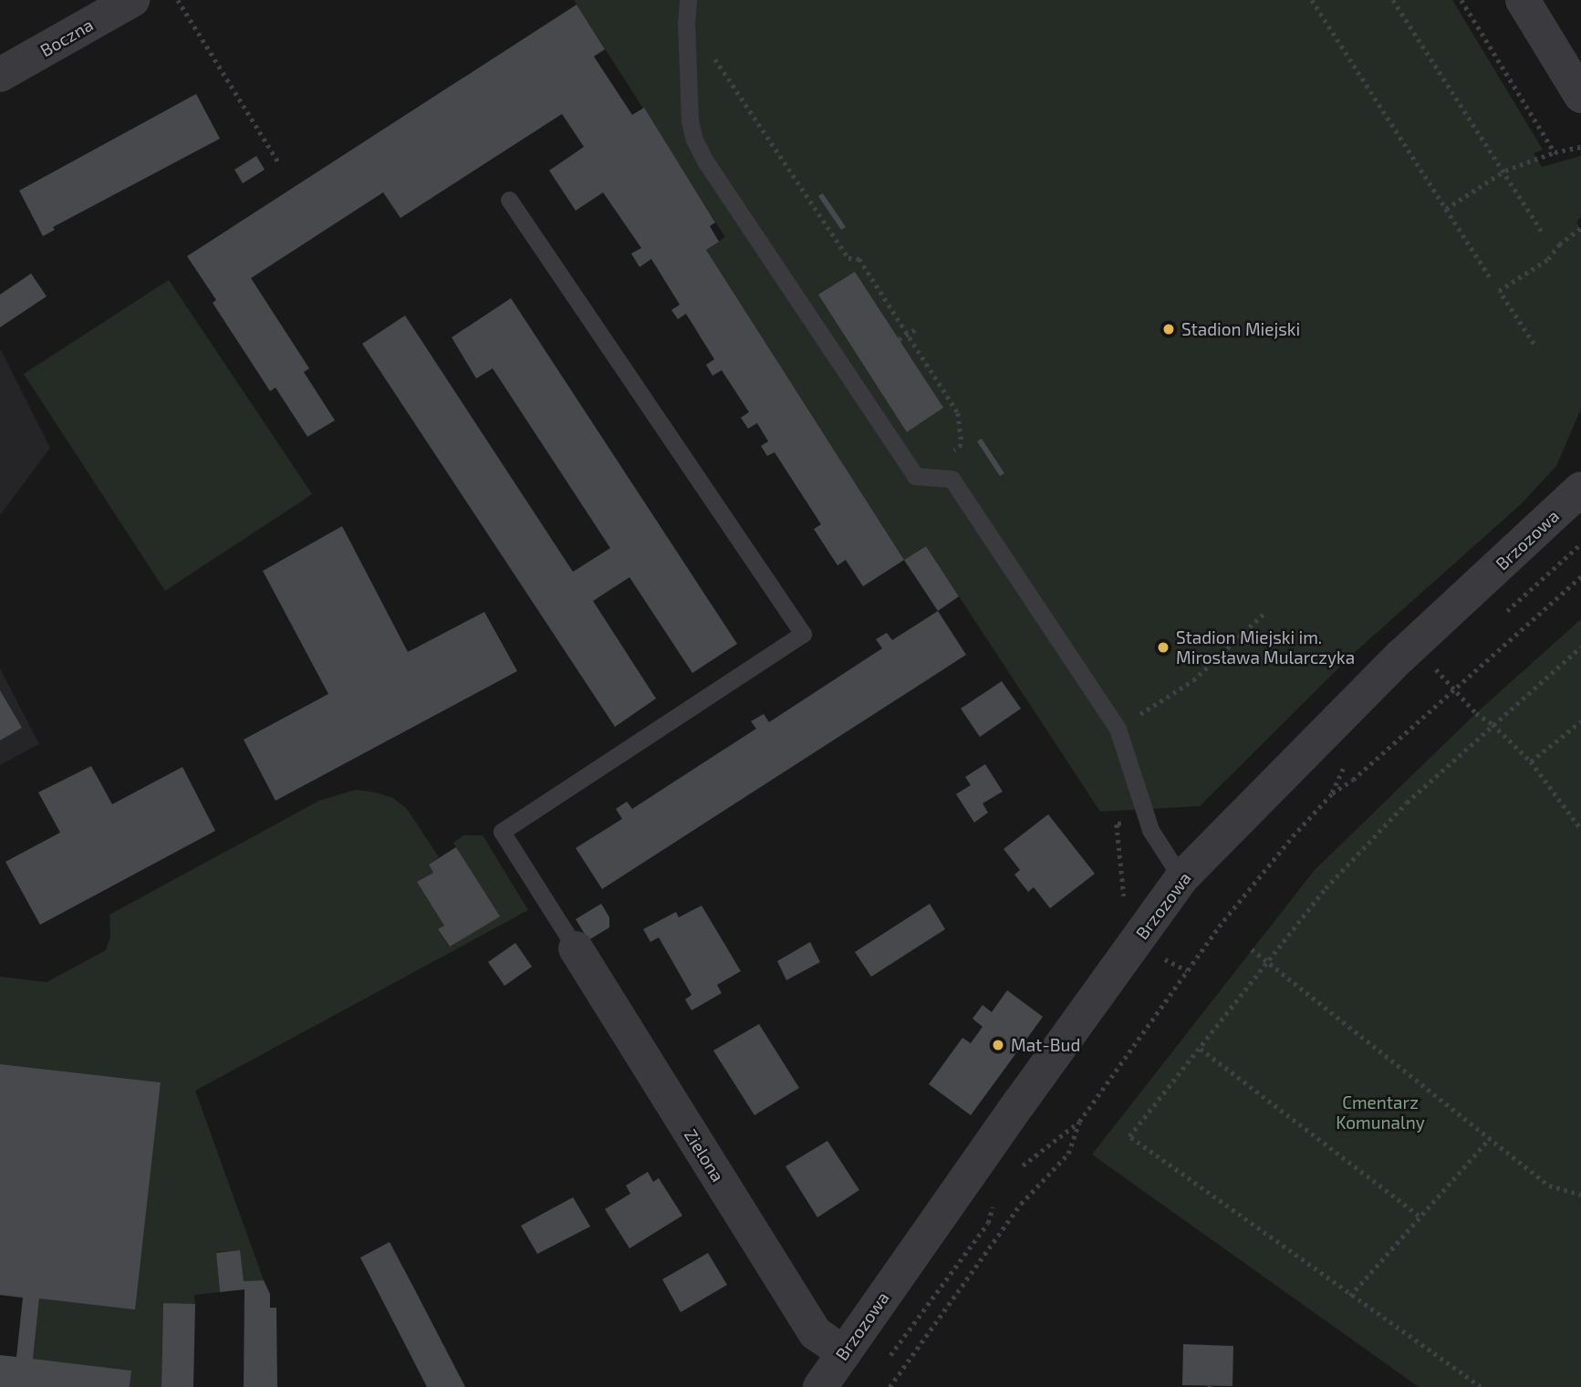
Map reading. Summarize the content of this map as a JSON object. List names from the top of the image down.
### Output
{
  "streets": {
    "street": ["Boczna", "Brzozowa", "Zielona"]
  },
  "crossings": [
    ["Brzozowa", "Zielona"]
  ],
  "parks": ["Cmentarz Komunalny"],
  "places": ["Stadion Miejski", "Stadion Miejski im. Mirosława Mularczyka", "Mat-Bud"]
}
